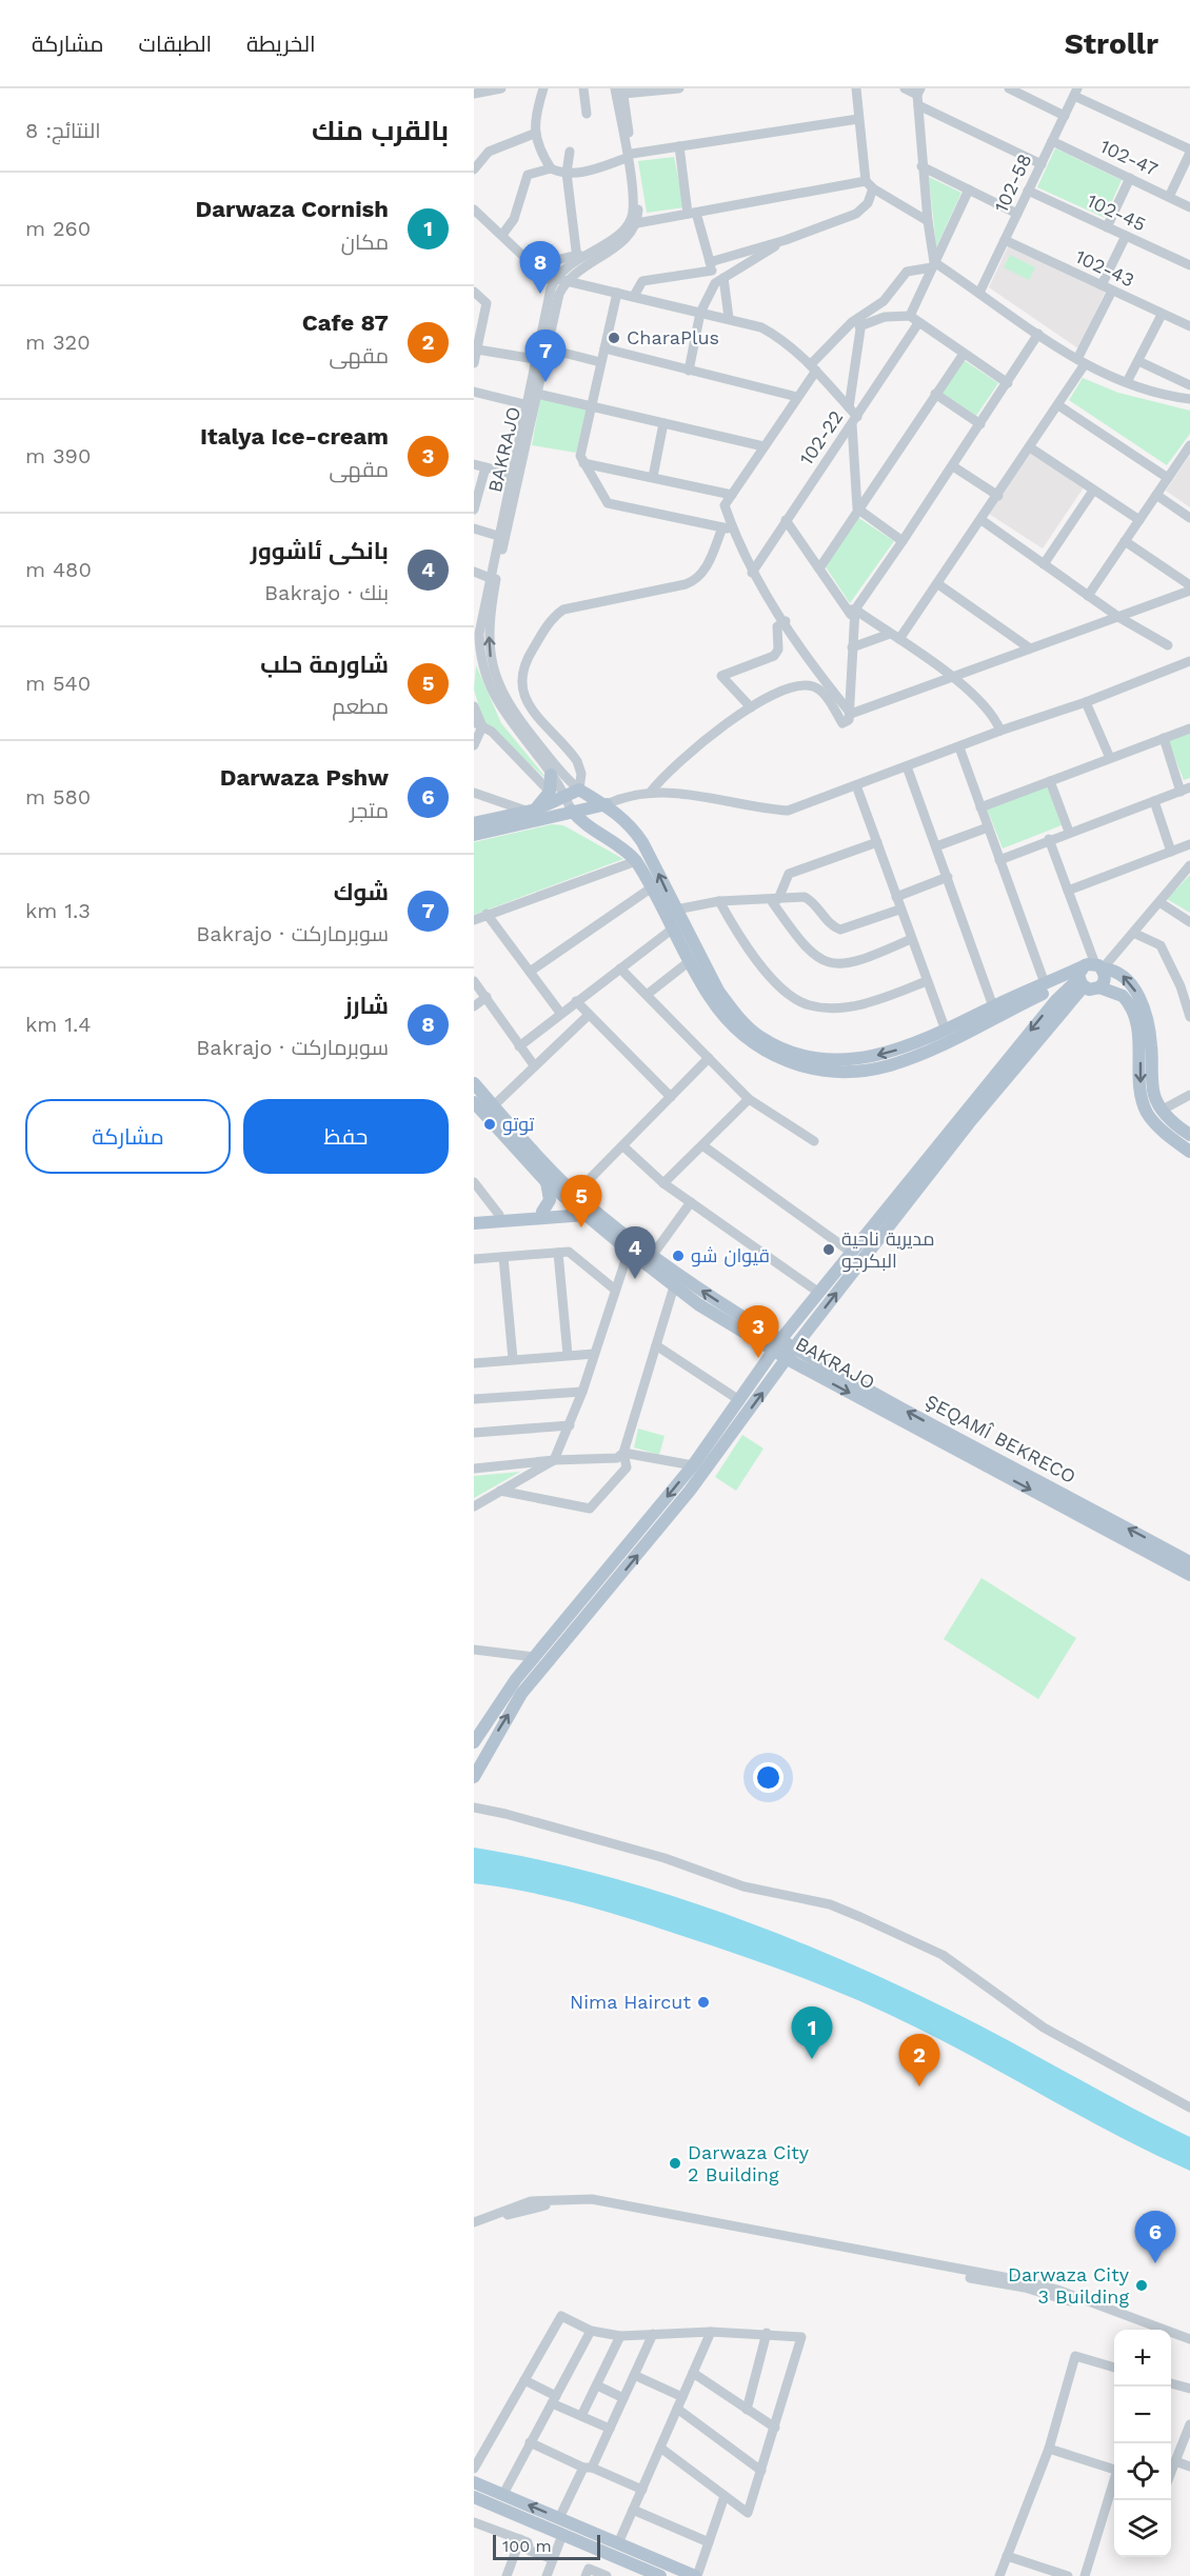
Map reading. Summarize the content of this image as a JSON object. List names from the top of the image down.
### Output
{
  "streets": {
    "main road": ["BAKRAJO", "ŞEQAMÎ BEKRECO"],
    "street": [
      "102-47",
      "102-58",
      "102-45",
      "102-43",
      "102-22"
    ]
  },
  "crossings": [
    ["102-47", "102-58"],
    ["102-58", "102-45"],
    ["102-58", "102-43"],
    ["BAKRAJO", "ŞEQAMÎ BEKRECO"]
  ],
  "one_way": ["ŞEQAMÎ BEKRECO"],
  "places": [
    "CharaPlus",
    "توتو",
    "مدیریة ناحية البكرجو",
    "قیوان شو",
    "Nima Haircut",
    "Darwaza City 2 Building",
    "Darwaza City 3 Building"
  ],
  "scale_bar": "100 m",
  "page": {
    "header": "Strollr",
    "nav": ["الخريطة", "الطبقات", "مشاركة"],
    "heading": ["بالقرب منك", "النتائج: 8"],
    "list": [
      {
        "mark": "1",
        "name": "Darwaza Cornish",
        "note": "مكان",
        "value": "260 m"
      },
      {
        "mark": "2",
        "name": "87 Cafe",
        "note": "مقهى",
        "value": "320 m"
      },
      {
        "mark": "3",
        "name": "Italya Ice-cream",
        "note": "مقهى",
        "value": "390 m"
      },
      {
        "mark": "4",
        "name": "بانکی ئاشوور",
        "note": "بنك · Bakrajo",
        "value": "480 m"
      },
      {
        "mark": "5",
        "name": "شاورمة حلب",
        "note": "مطعم",
        "value": "540 m"
      },
      {
        "mark": "6",
        "name": "Darwaza Pshw",
        "note": "متجر",
        "value": "580 m"
      },
      {
        "mark": "7",
        "name": "شوك",
        "note": "سوبرماركت · Bakrajo",
        "value": "1.3 km"
      },
      {
        "mark": "8",
        "name": "شارز",
        "note": "سوبرماركت · Bakrajo",
        "value": "1.4 km"
      }
    ],
    "pins": [
      "8",
      "7",
      "5",
      "4",
      "3",
      "1",
      "2",
      "6"
    ],
    "buttons": ["حفظ", "مشاركة"],
    "map_buttons": ["+", "−"],
    "scale": "100 m"
  }
}
